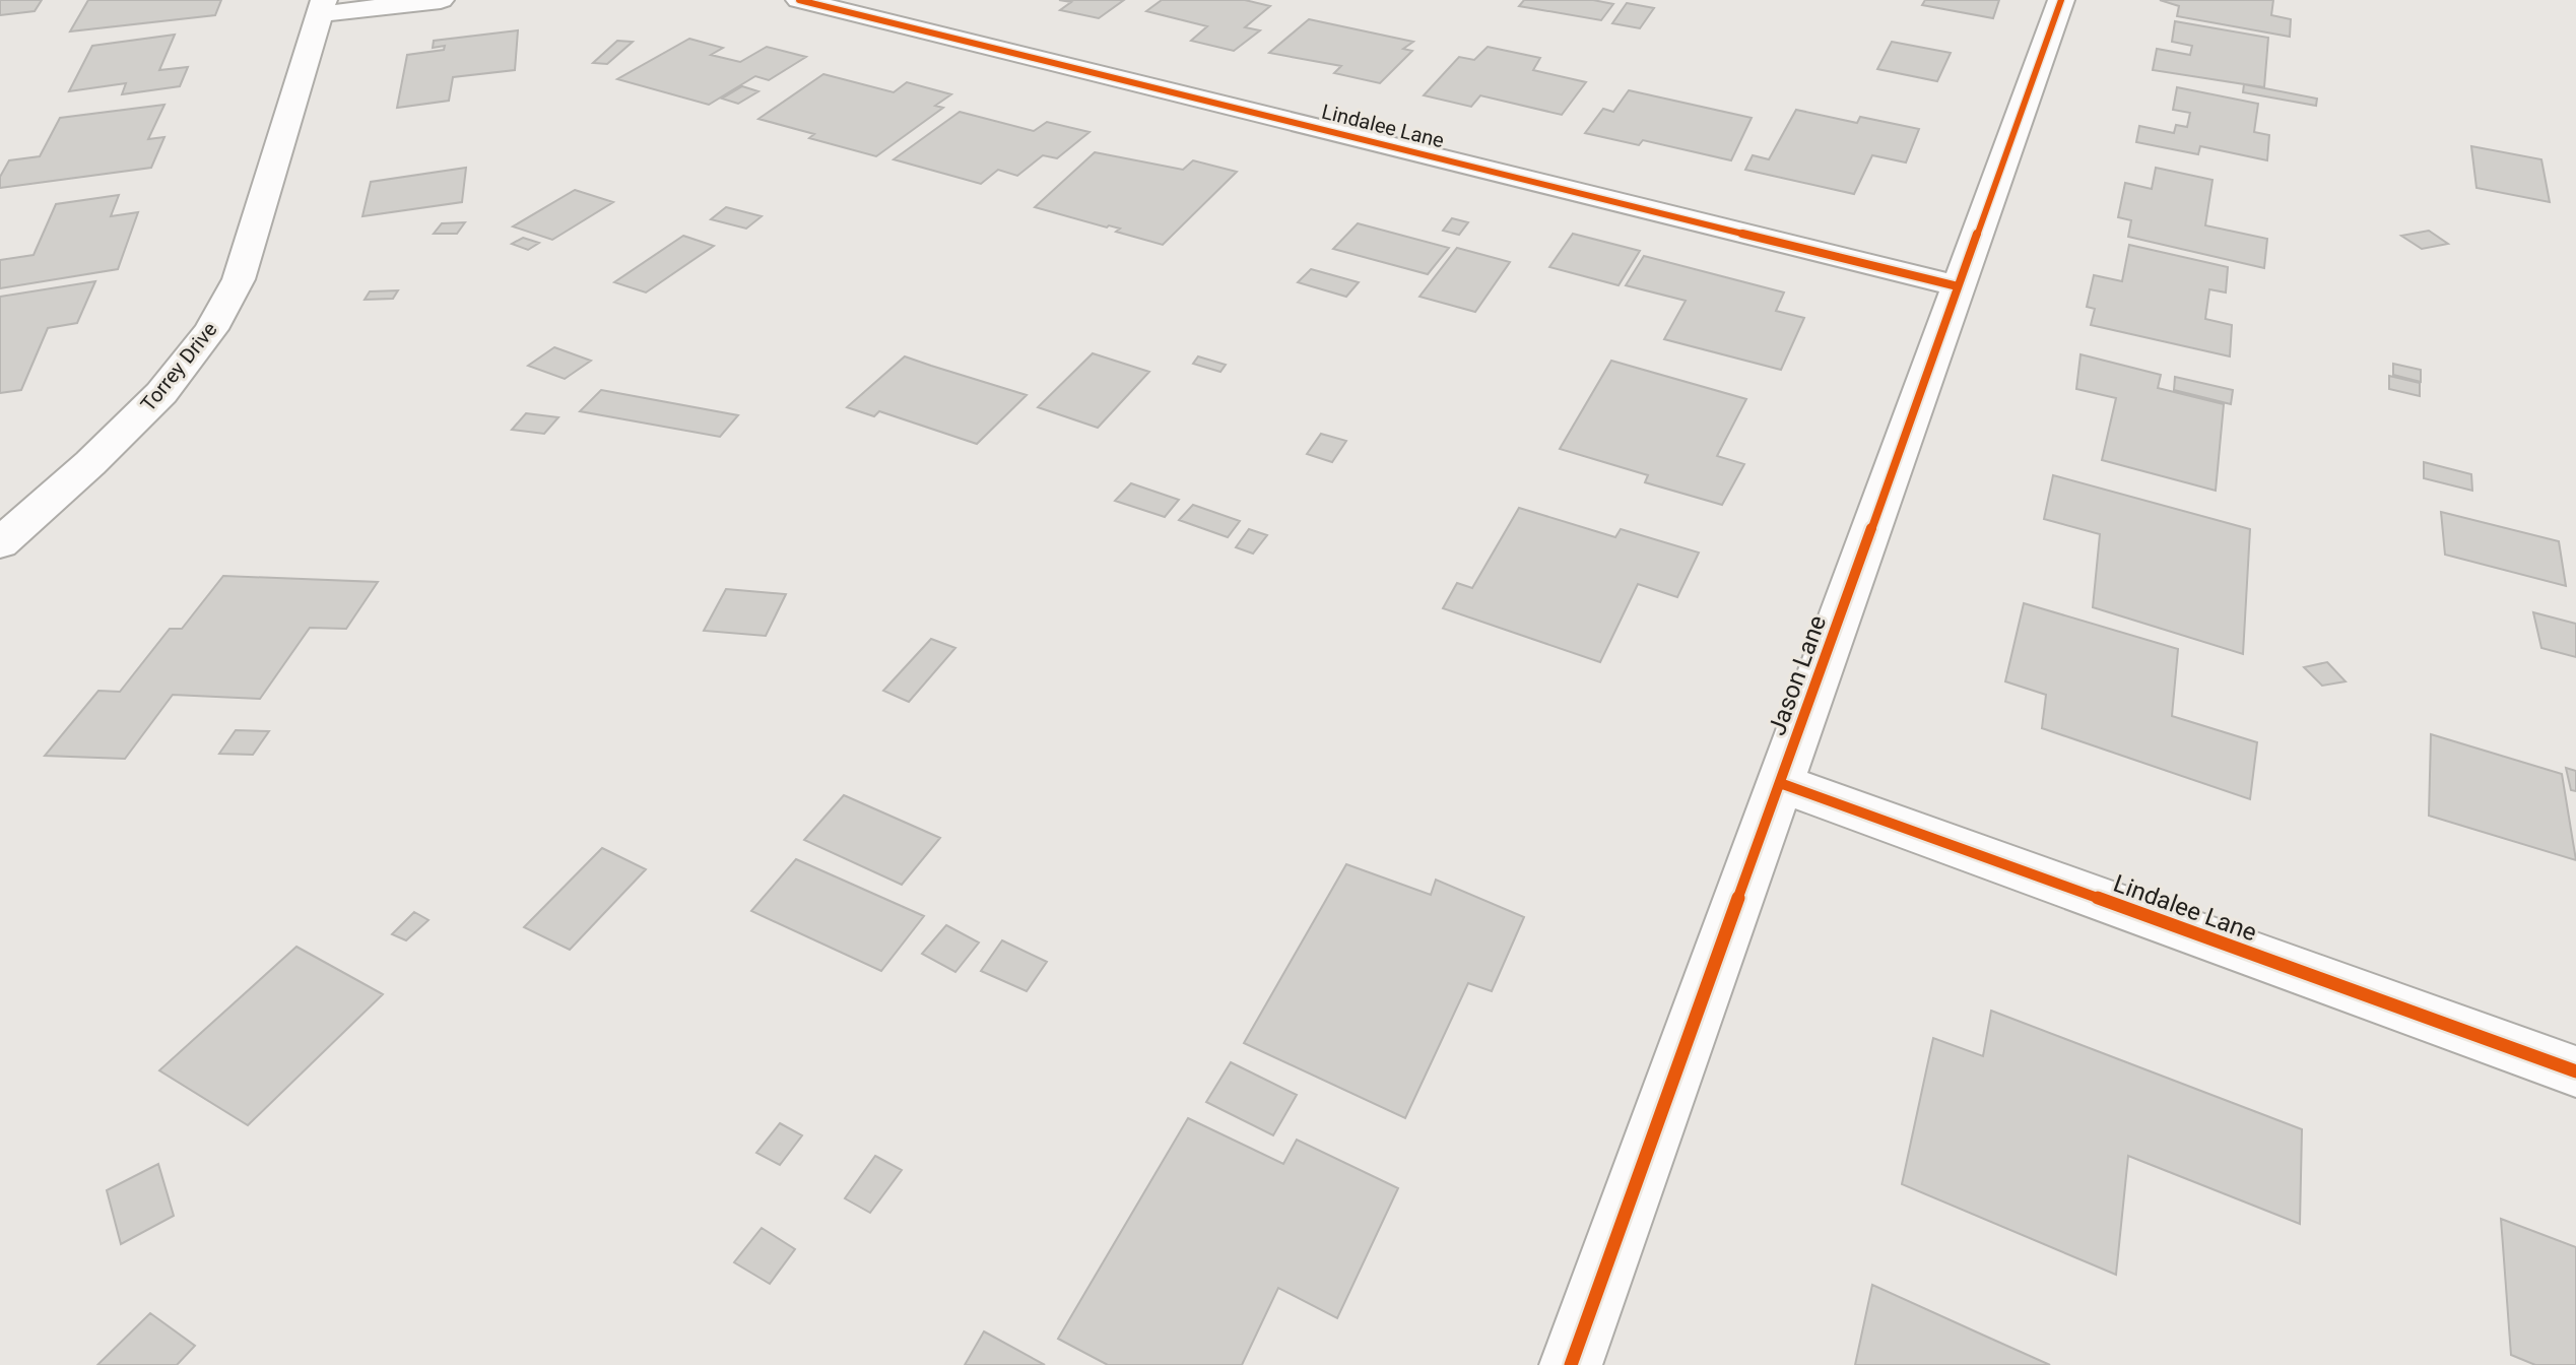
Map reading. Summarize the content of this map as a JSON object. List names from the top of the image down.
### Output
{
  "streets": {
    "street": ["Lindalee Lane", "Torrey Drive", "Jason Lane"]
  },
  "crossings": [
    ["Lindalee Lane", "Jason Lane"]
  ]
}
